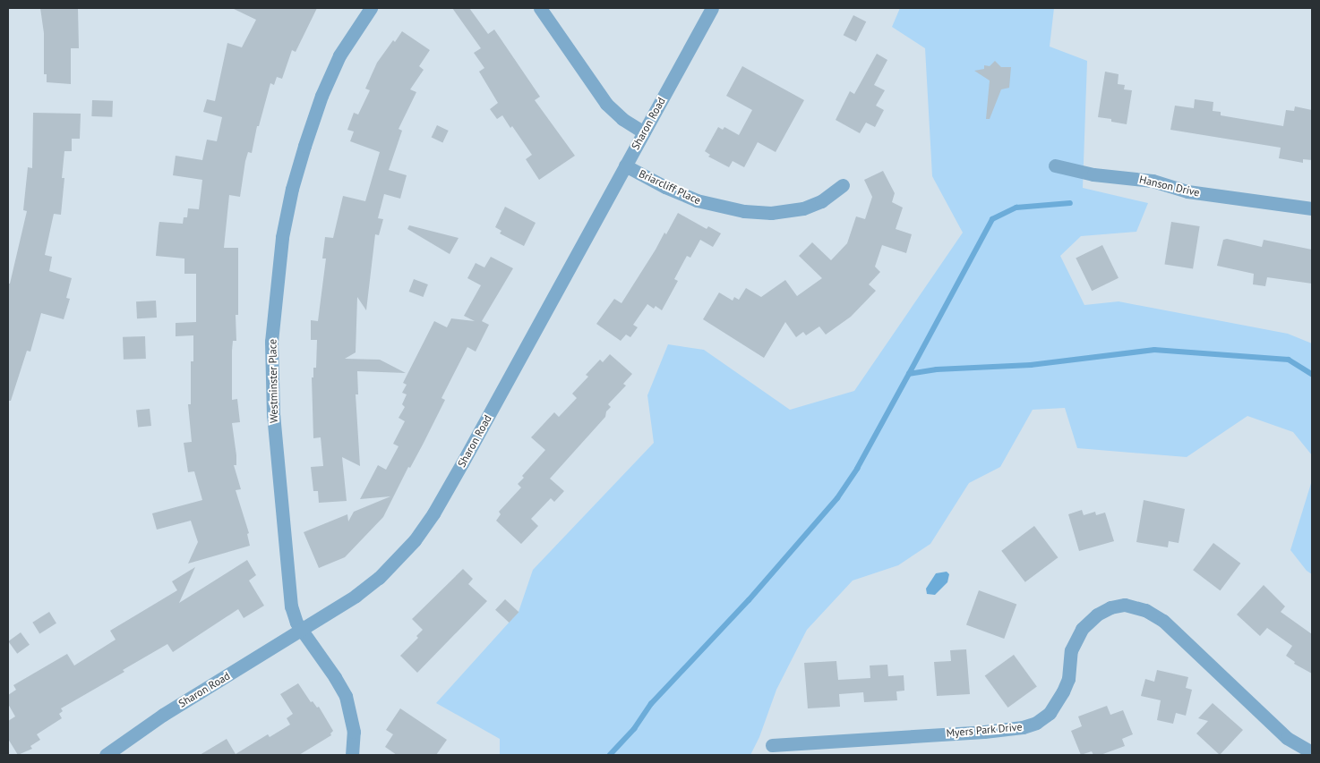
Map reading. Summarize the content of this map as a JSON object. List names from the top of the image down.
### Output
{
  "streets": {
    "street": [
      "Sharon Road",
      "Hanson Drive",
      "Briarcliff Place",
      "Westminster Place",
      "Myers Park Drive"
    ]
  },
  "crossings": [
    ["Sharon Road", "Briarcliff Place"],
    ["Sharon Road", "Westminster Place"]
  ]
}
